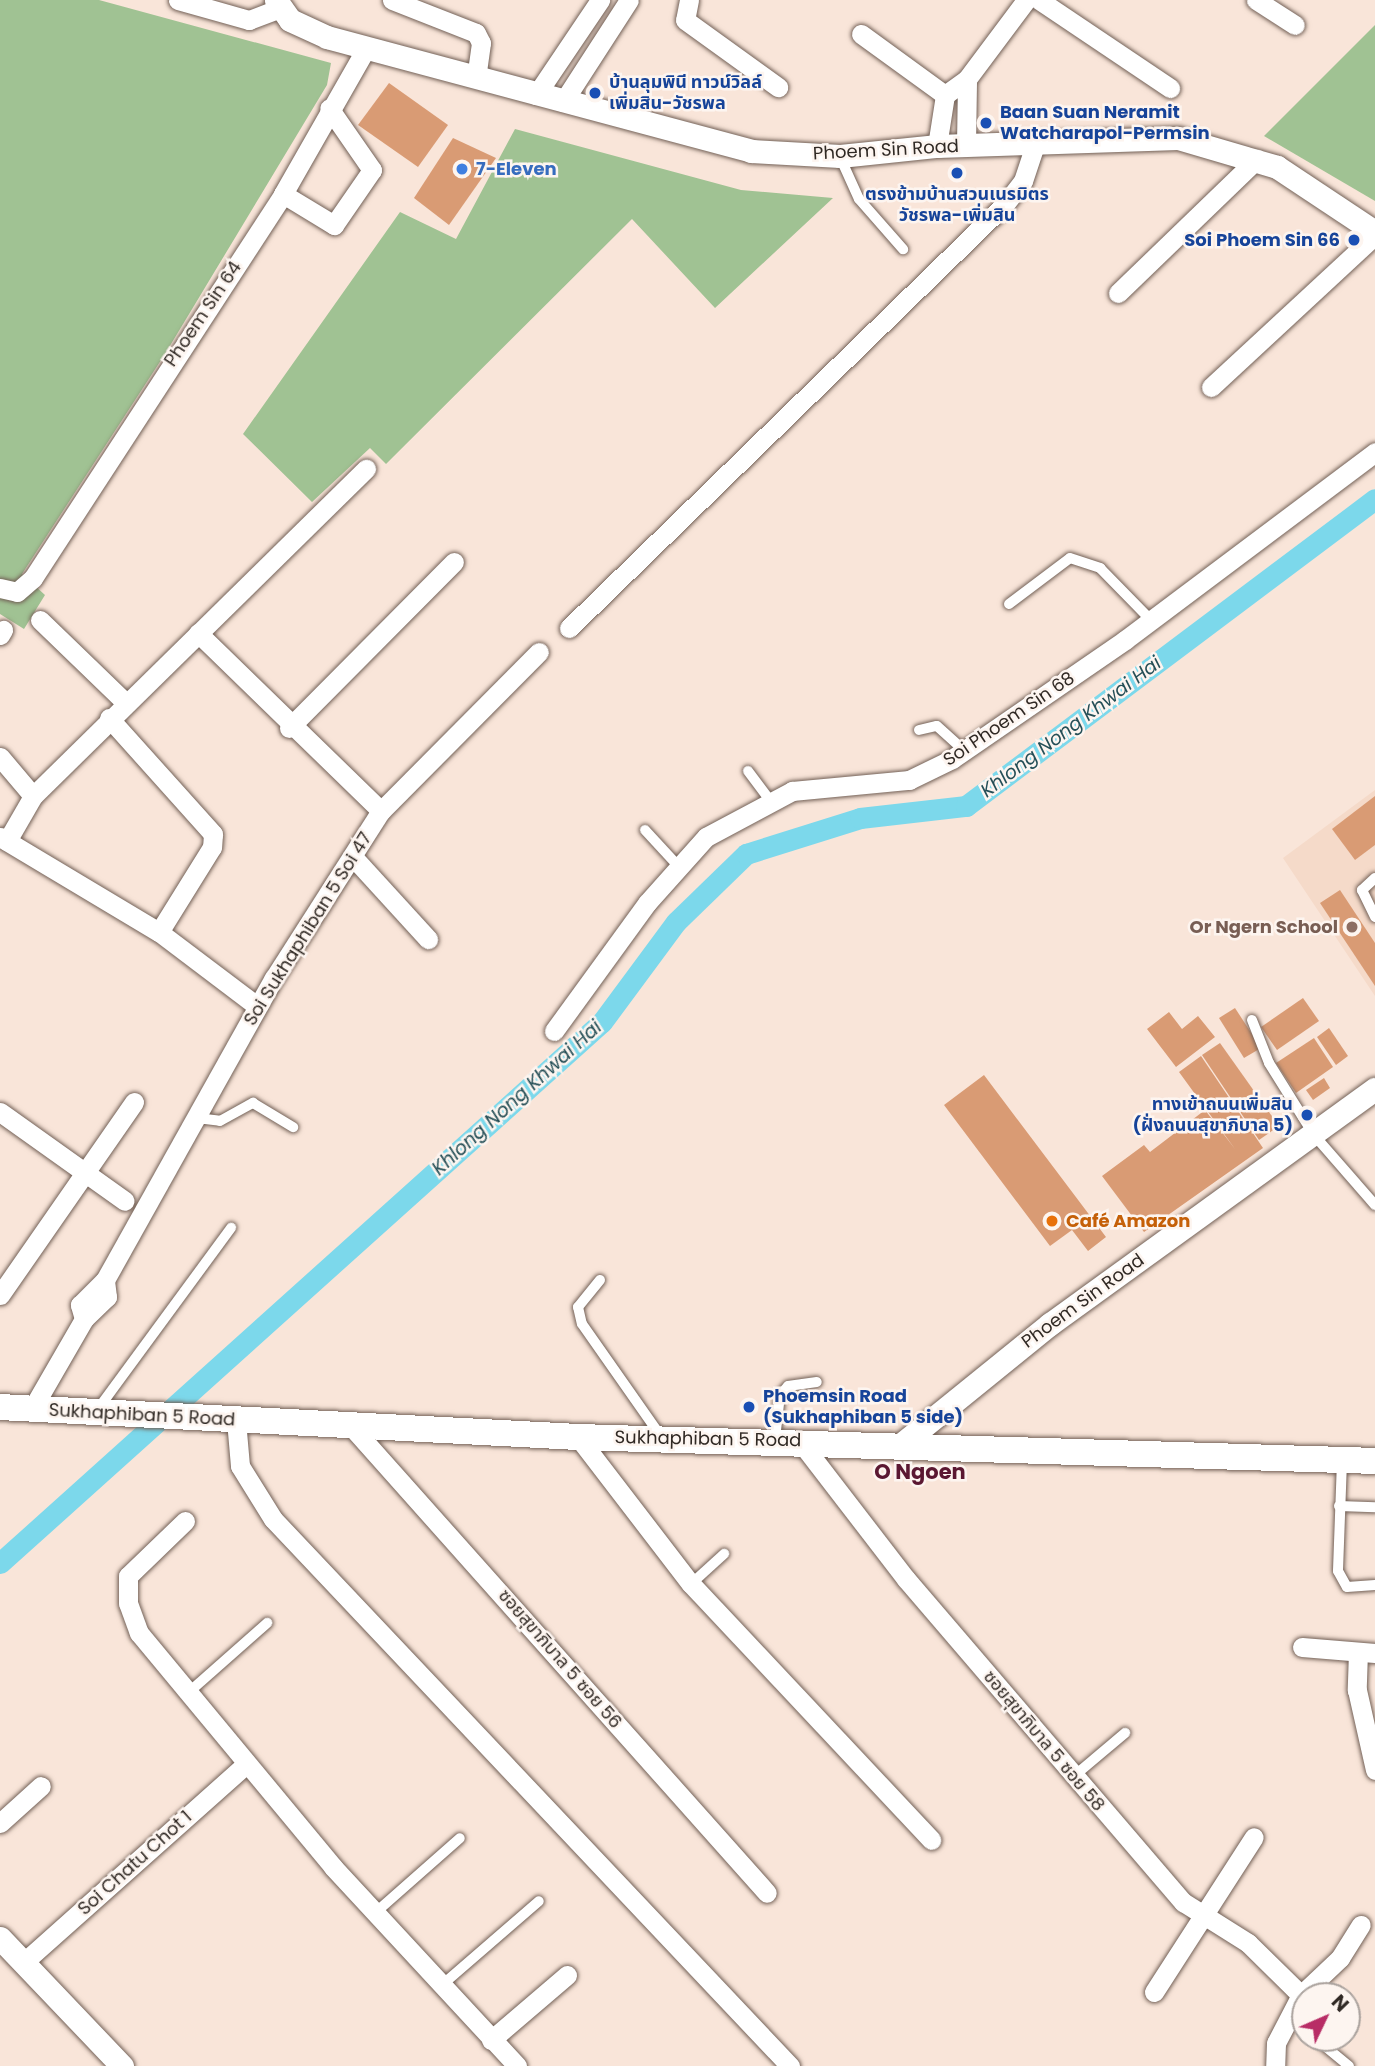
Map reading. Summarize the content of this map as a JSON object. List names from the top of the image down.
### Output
{
  "streets": {
    "main road": ["Sukhaphiban 5 Road"],
    "street": [
      "Phoem Sin Road",
      "Phoem Sin 64",
      "Soi Phoem Sin 68",
      "Soi Sukhaphiban 5 Soi 47",
      "ซอยสุขาภิบาล 5 ซอย 56",
      "ซอยสุขาภิบาล 5 ซอย 58",
      "Soi Chatu Chot 1"
    ]
  },
  "crossings": [
    ["Phoem Sin Road", "Phoem Sin 64"],
    ["Phoem Sin Road", "Sukhaphiban 5 Road"],
    ["Soi Sukhaphiban 5 Soi 47", "Sukhaphiban 5 Road"],
    ["Sukhaphiban 5 Road", "ซอยสุขาภิบาล 5 ซอย 56"],
    ["Sukhaphiban 5 Road", "ซอยสุขาภิบาล 5 ซอย 58"]
  ],
  "districts": ["O Ngoen"],
  "water": ["Khlong Nong Khwai Hai"],
  "places": [
    "บ้านลุมพินี ทาวน์วิลล์ เพิ่มสิน-วัชรพล",
    "Baan Suan Neramit Watcharapol-Permsin",
    "7-Eleven",
    "ตรงข้ามบ้านสวนเนรมิตร วัชรพล-เพิ่มสิน",
    "Soi Phoem Sin 66",
    "Or Ngern School",
    "ทางเข้าถนนเพิ่มสิน (ฝั่งถนนสุขาภิบาล 5)",
    "Café Amazon",
    "Phoemsin Road (Sukhaphiban 5 side)"
  ],
  "north": "top right"
}
